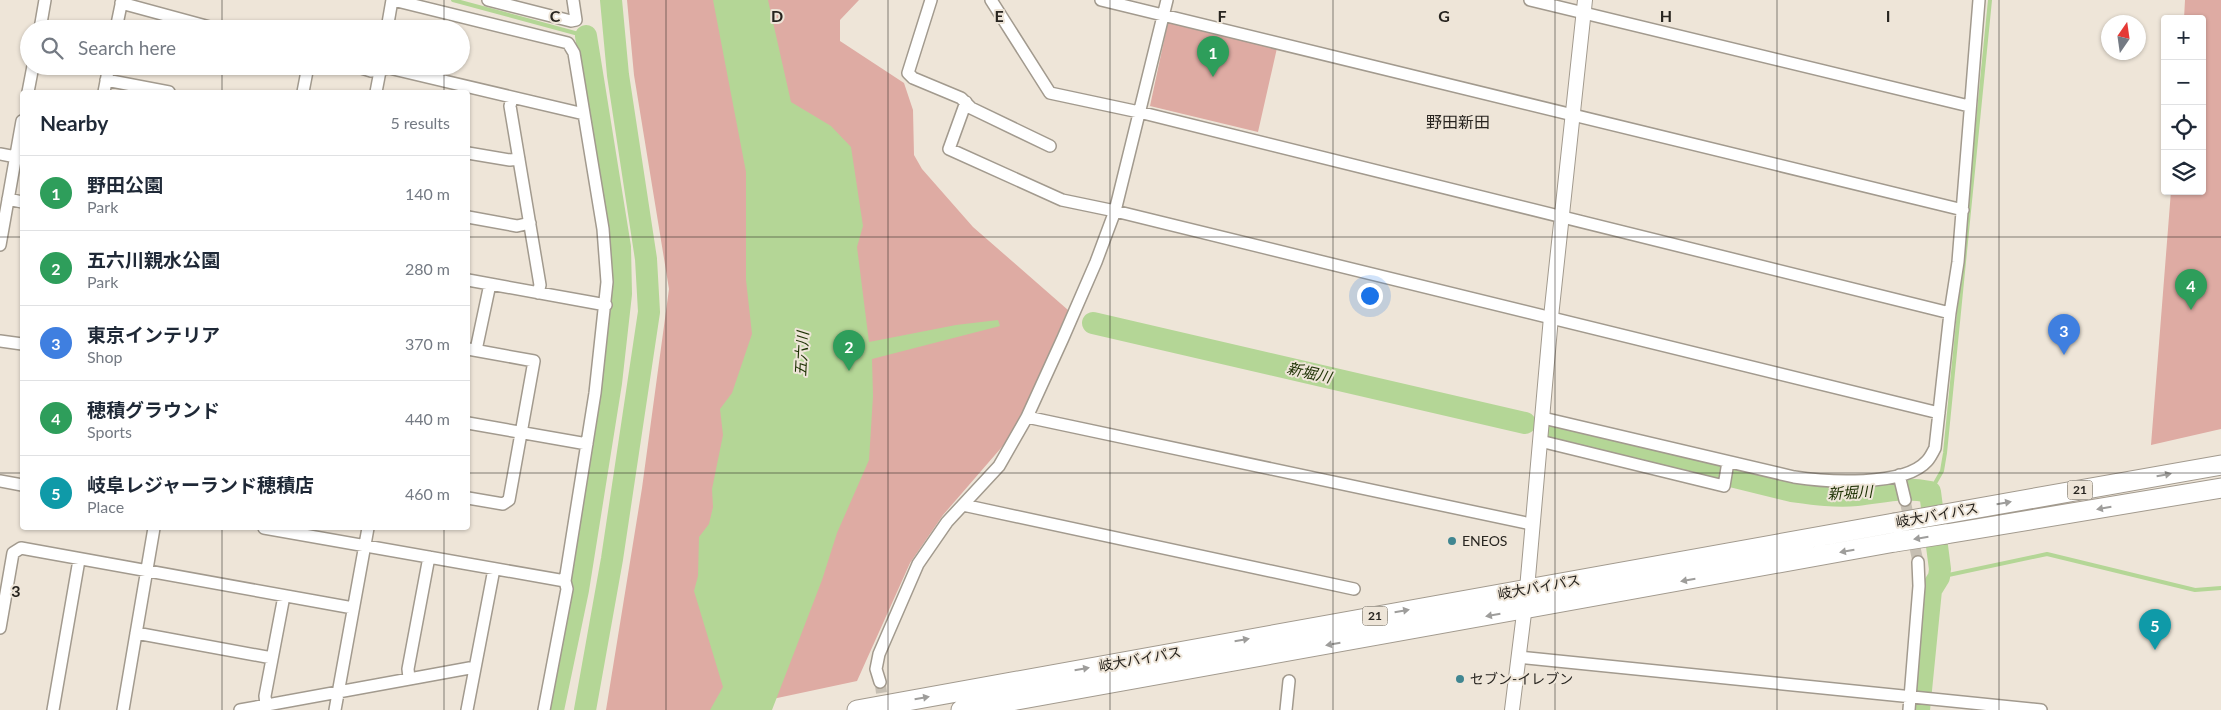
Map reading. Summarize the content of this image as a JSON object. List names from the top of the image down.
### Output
{
  "streets": {
    "highway": ["21", "岐大バイパス"]
  },
  "districts": ["野田新田"],
  "water": ["五六川", "新堀川"],
  "places": ["ENEOS", "セブン-イレブン"],
  "north": "top",
  "page": {
    "map_buttons": ["+", "−"],
    "search": "Search here",
    "pins": [
      "1",
      "4",
      "3",
      "2",
      "5"
    ],
    "heading": ["Nearby", "5 results"],
    "list": [
      {
        "mark": "1",
        "name": "野田公園",
        "note": "Park",
        "value": "140 m"
      },
      {
        "mark": "2",
        "name": "五六川親水公園",
        "note": "Park",
        "value": "280 m"
      },
      {
        "mark": "3",
        "name": "東京インテリア",
        "note": "Shop",
        "value": "370 m"
      },
      {
        "mark": "4",
        "name": "穂積グラウンド",
        "note": "Sports",
        "value": "440 m"
      },
      {
        "mark": "5",
        "name": "岐阜レジャーランド穂積店",
        "note": "Place",
        "value": "460 m"
      }
    ]
  },
  "grid": {
    "columns": [
      "C",
      "D",
      "E",
      "F",
      "G",
      "H",
      "I"
    ],
    "rows": ["3"]
  }
}
